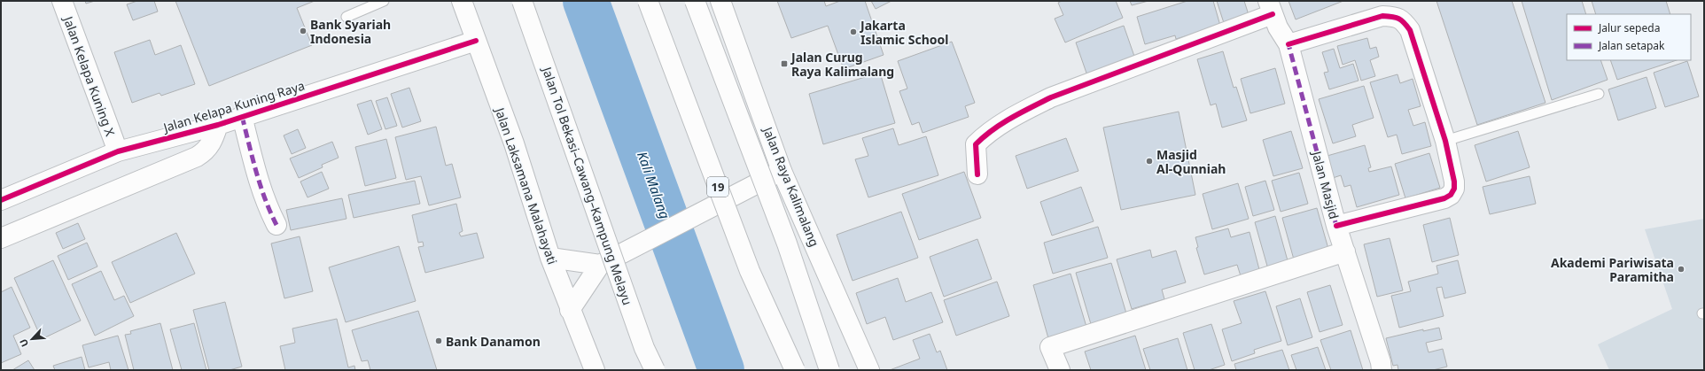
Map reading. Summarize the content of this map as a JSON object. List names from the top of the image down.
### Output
{
  "streets": {
    "main road": [
      "Jalan Kelapa Kuning X",
      "Jalan Kelapa Kuning Raya",
      "Jalan Masjid",
      "Jalan Laksamana Malahayati",
      "Jalan Tol Bekasi–Cawang–Kampung Melayu",
      "19",
      "Jalan Raya Kalimalang"
    ]
  },
  "crossings": [
    ["Jalan Kelapa Kuning X", "Jalan Kelapa Kuning Raya"],
    ["Jalan Kelapa Kuning Raya", "Jalan Laksamana Malahayati"]
  ],
  "water": ["Kali Malang"],
  "places": {
    "other": [
      "Bank Syariah Indonesia",
      "Jakarta Islamic School",
      "Masjid Al-Qunniah",
      "Akademi Pariwisata Paramitha",
      "Bank Danamon"
    ],
    "transit": ["Jalan Curug Raya Kalimalang"]
  },
  "legend": ["Jalur sepeda", "Jalan setapak"],
  "north": "bottom left"
}
